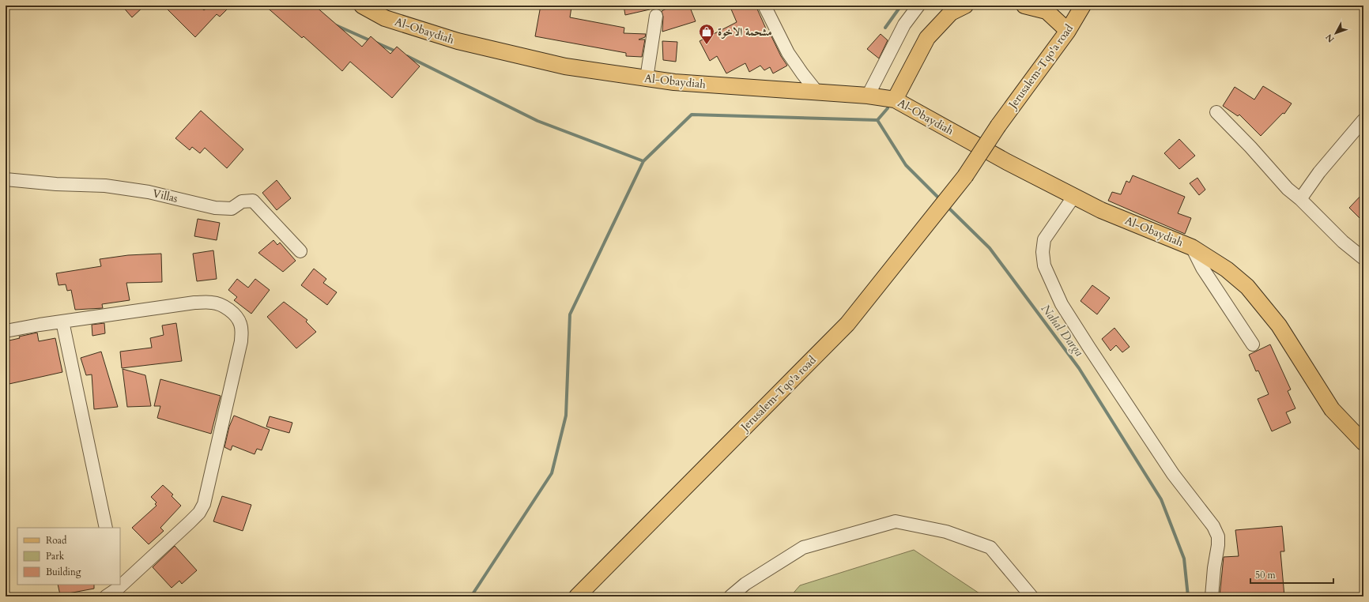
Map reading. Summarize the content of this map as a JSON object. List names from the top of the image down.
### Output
{
  "streets": {
    "main road": ["Al-Obaydiah", "Jerusalem-Tqo'a road"],
    "street": ["Villas"]
  },
  "water": ["Nahal Darga"],
  "places": {
    "shop": ["مشحمة الاخوة"]
  },
  "legend": ["Road", "Park", "Building"],
  "scale_bar": "50 m",
  "north": "bottom left"
}
